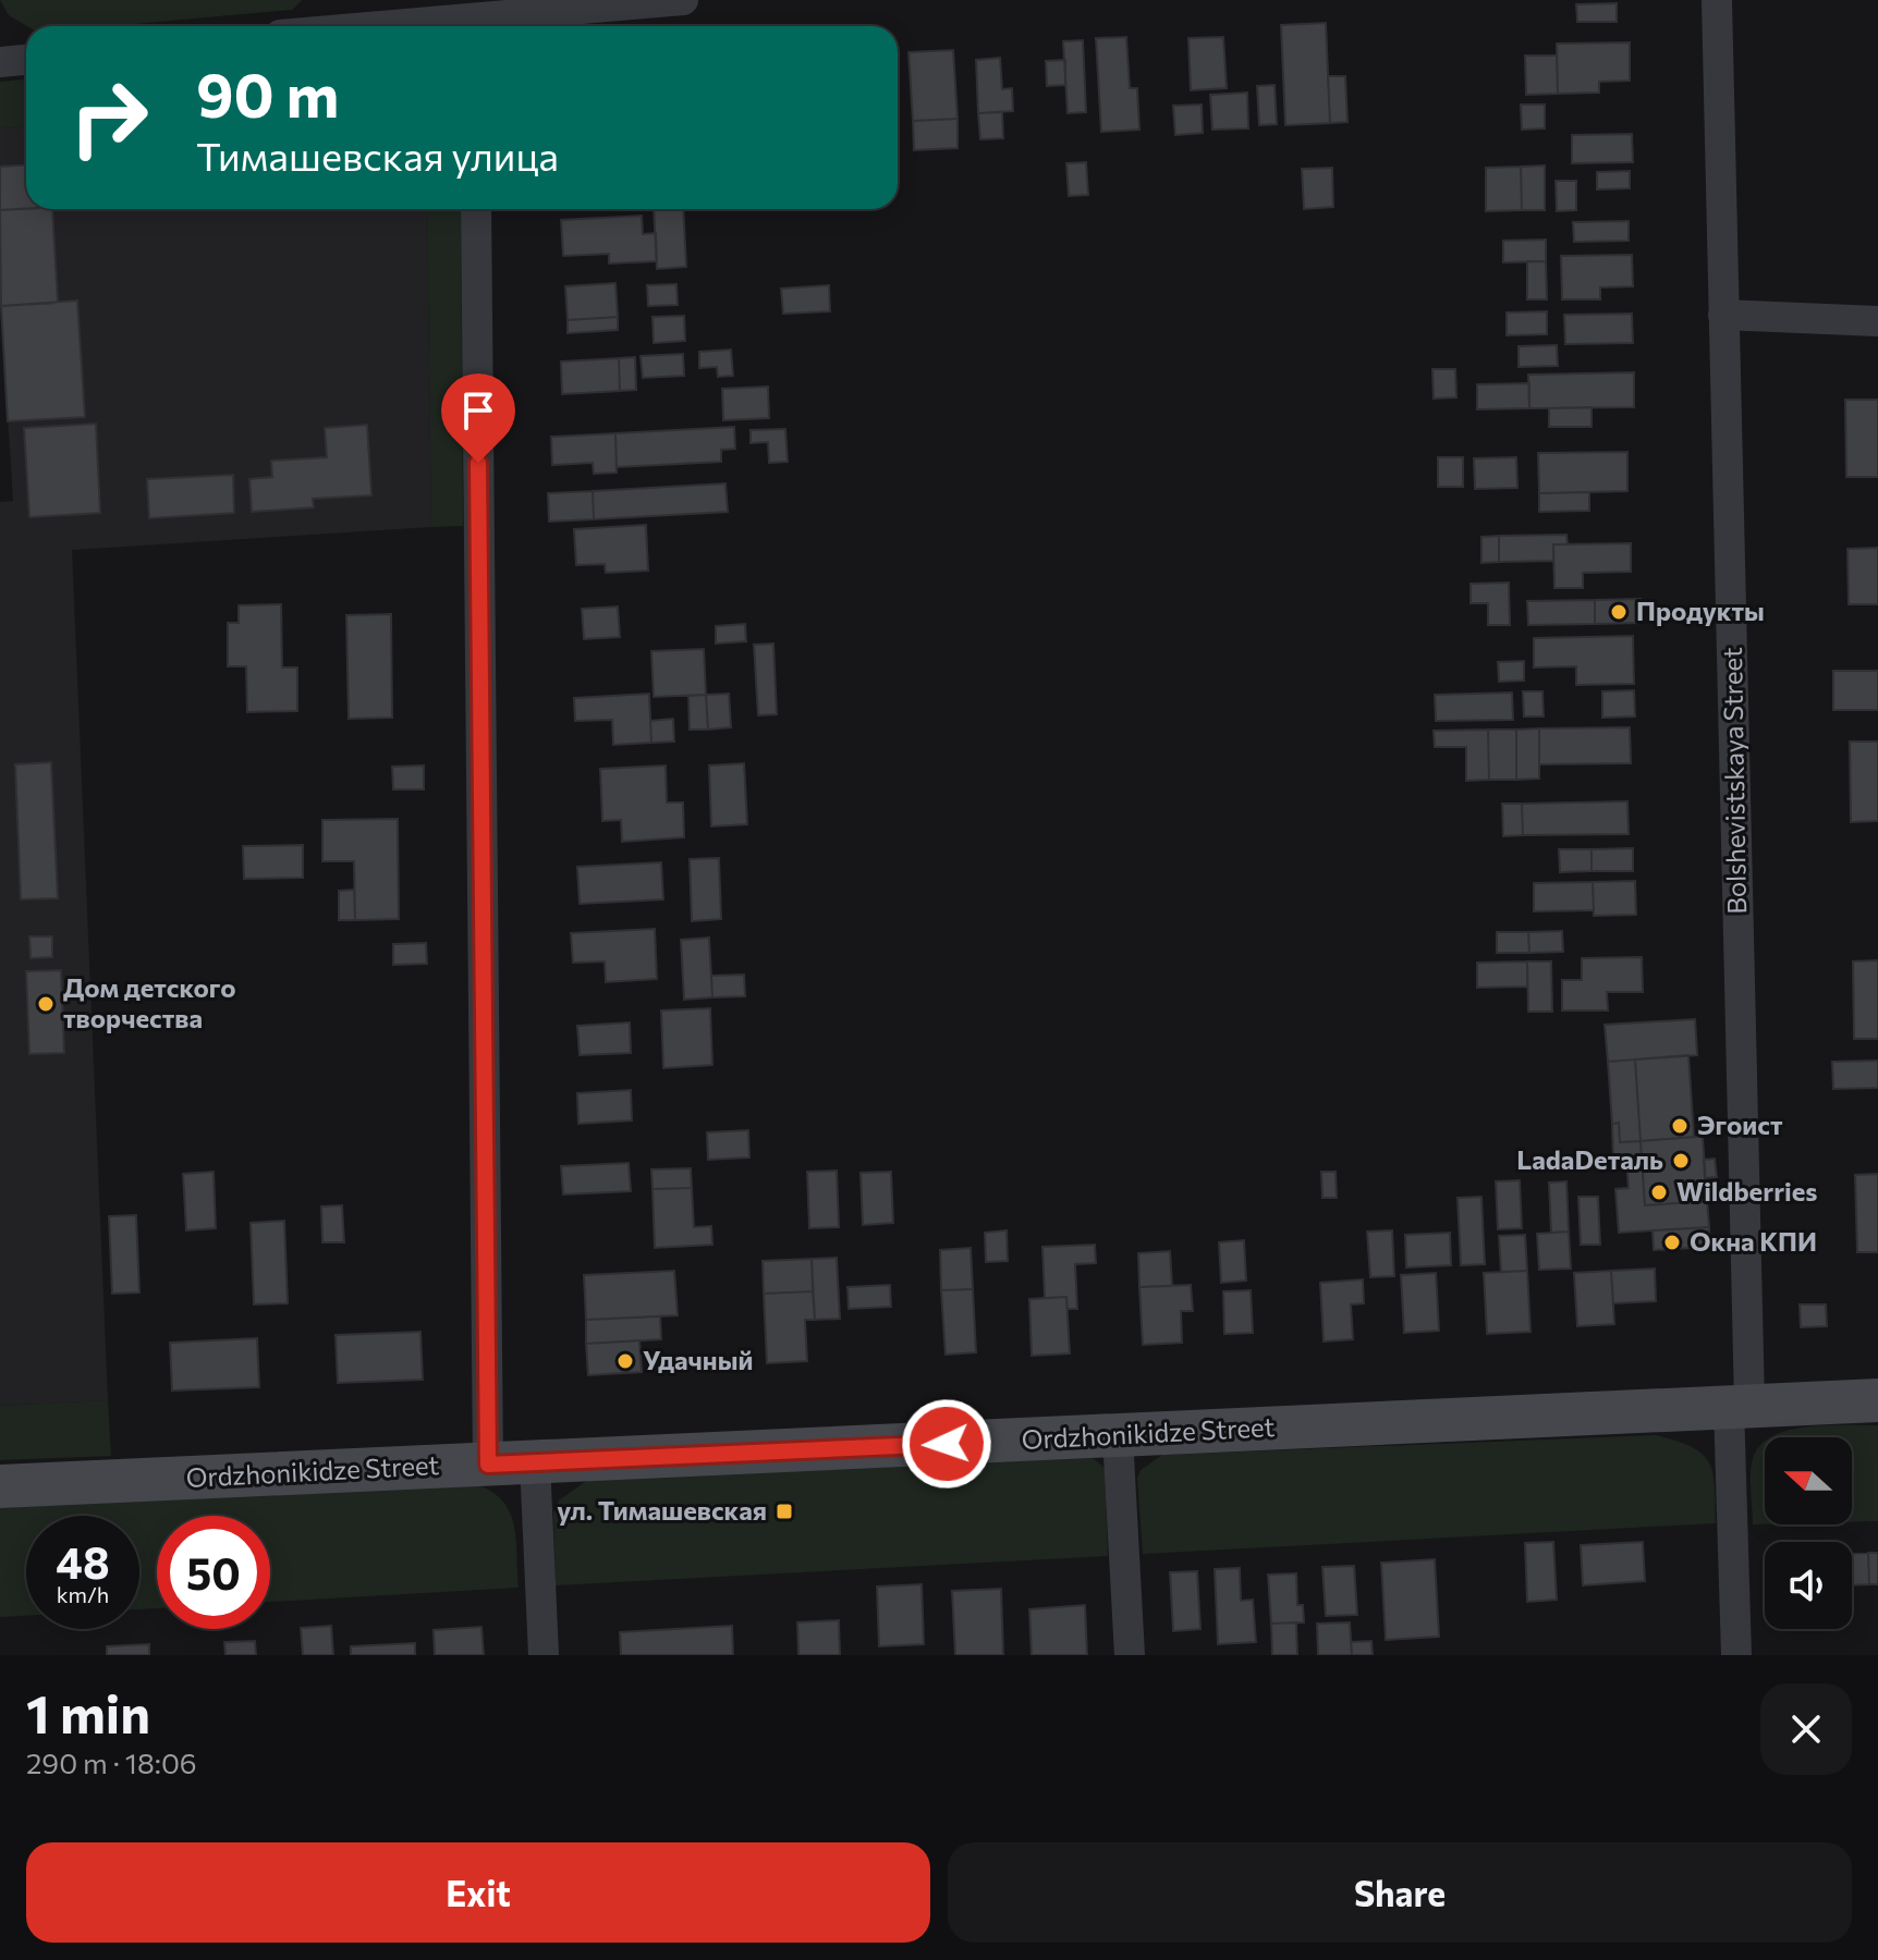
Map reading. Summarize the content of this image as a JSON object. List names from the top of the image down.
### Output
{
  "streets": {
    "main road": ["Ordzhonikidze Street"],
    "street": ["Bolshevistskaya Street"]
  },
  "crossings": [
    ["Bolshevistskaya Street", "Ordzhonikidze Street"]
  ],
  "places": {
    "other": [
      "Продукты",
      "Дом детского творчества",
      "Эгоист",
      "LadaDеталь",
      "Wildberries",
      "Окна КПИ",
      "Удачный"
    ],
    "transit": ["ул. Тимашевская"]
  },
  "north": "left",
  "page": {
    "turn": ["90 m", "Тимашевская улица"],
    "speed": "48 km/h",
    "limit": "50",
    "heading": ["1 min", "290 m · 18:06"],
    "buttons": ["Exit", "Share"]
  }
}
